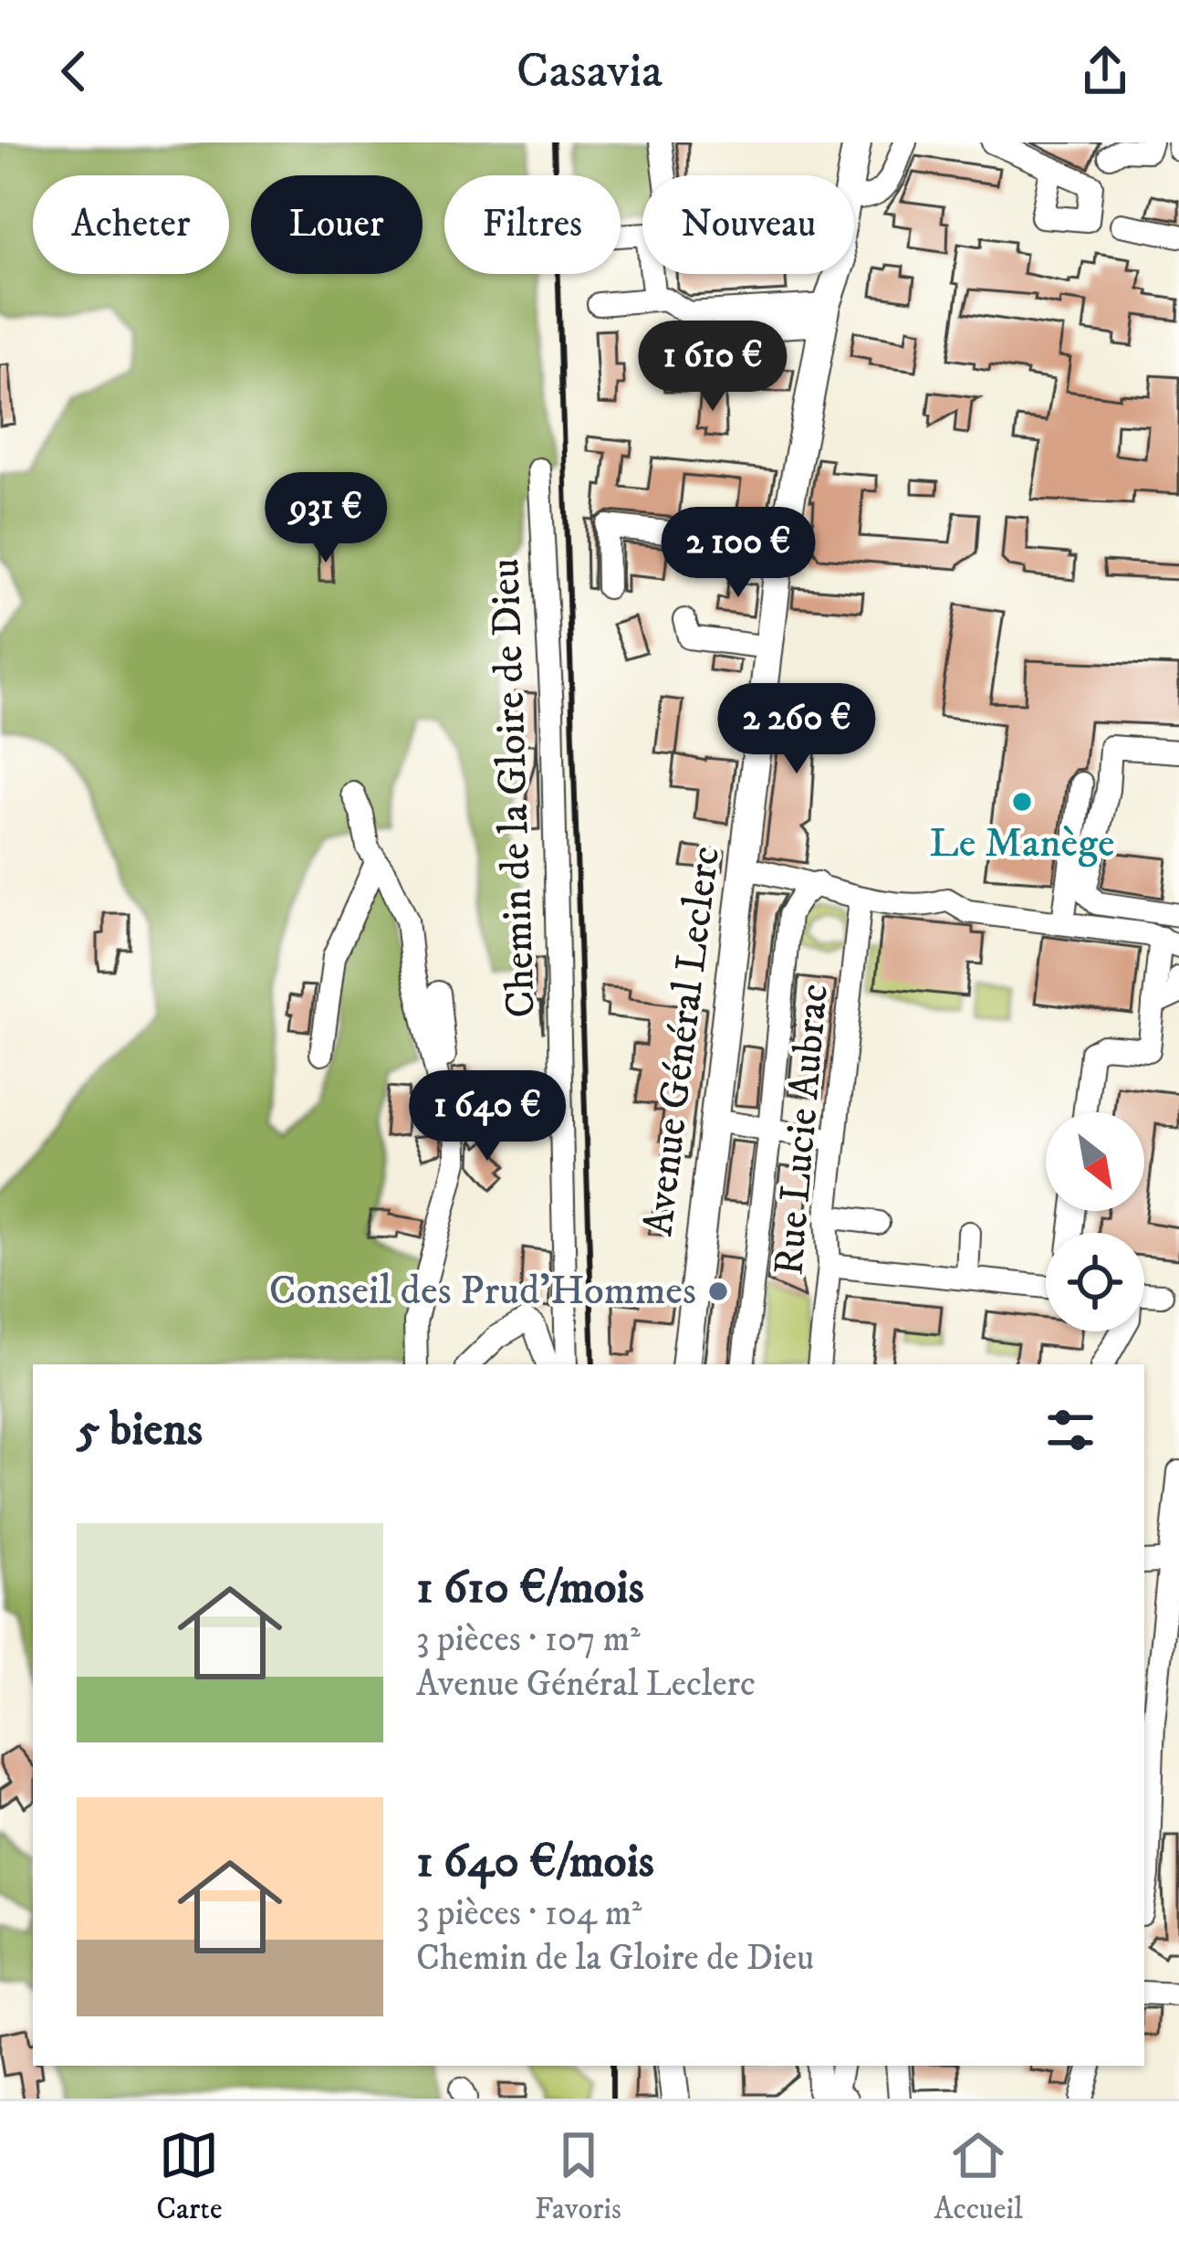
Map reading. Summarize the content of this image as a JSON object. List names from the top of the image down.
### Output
{
  "streets": {
    "main road": ["Avenue Général Leclerc"],
    "street": ["Chemin de la Gloire de Dieu", "Rue Lucie Aubrac"]
  },
  "places": ["Le Manège", "Conseil des Prud'Hommes"],
  "north": "bottom right",
  "page": {
    "header": "Casavia",
    "chip": [
      "Acheter",
      "Louer",
      "Filtres",
      "Nouveau"
    ],
    "price": [
      "1 610 €",
      "931 €",
      "2 100 €",
      "2 260 €",
      "1 640 €"
    ],
    "heading": "5 biens",
    "list": [
      {
        "name": "1 610 €/mois",
        "note": "3 pièces · 107 m² · Avenue Général Leclerc"
      },
      {
        "name": "1 640 €/mois",
        "note": "3 pièces · 104 m² · Chemin de la Gloire de Dieu"
      }
    ],
    "tabs": ["Carte", "Favoris", "Accueil"]
  }
}
